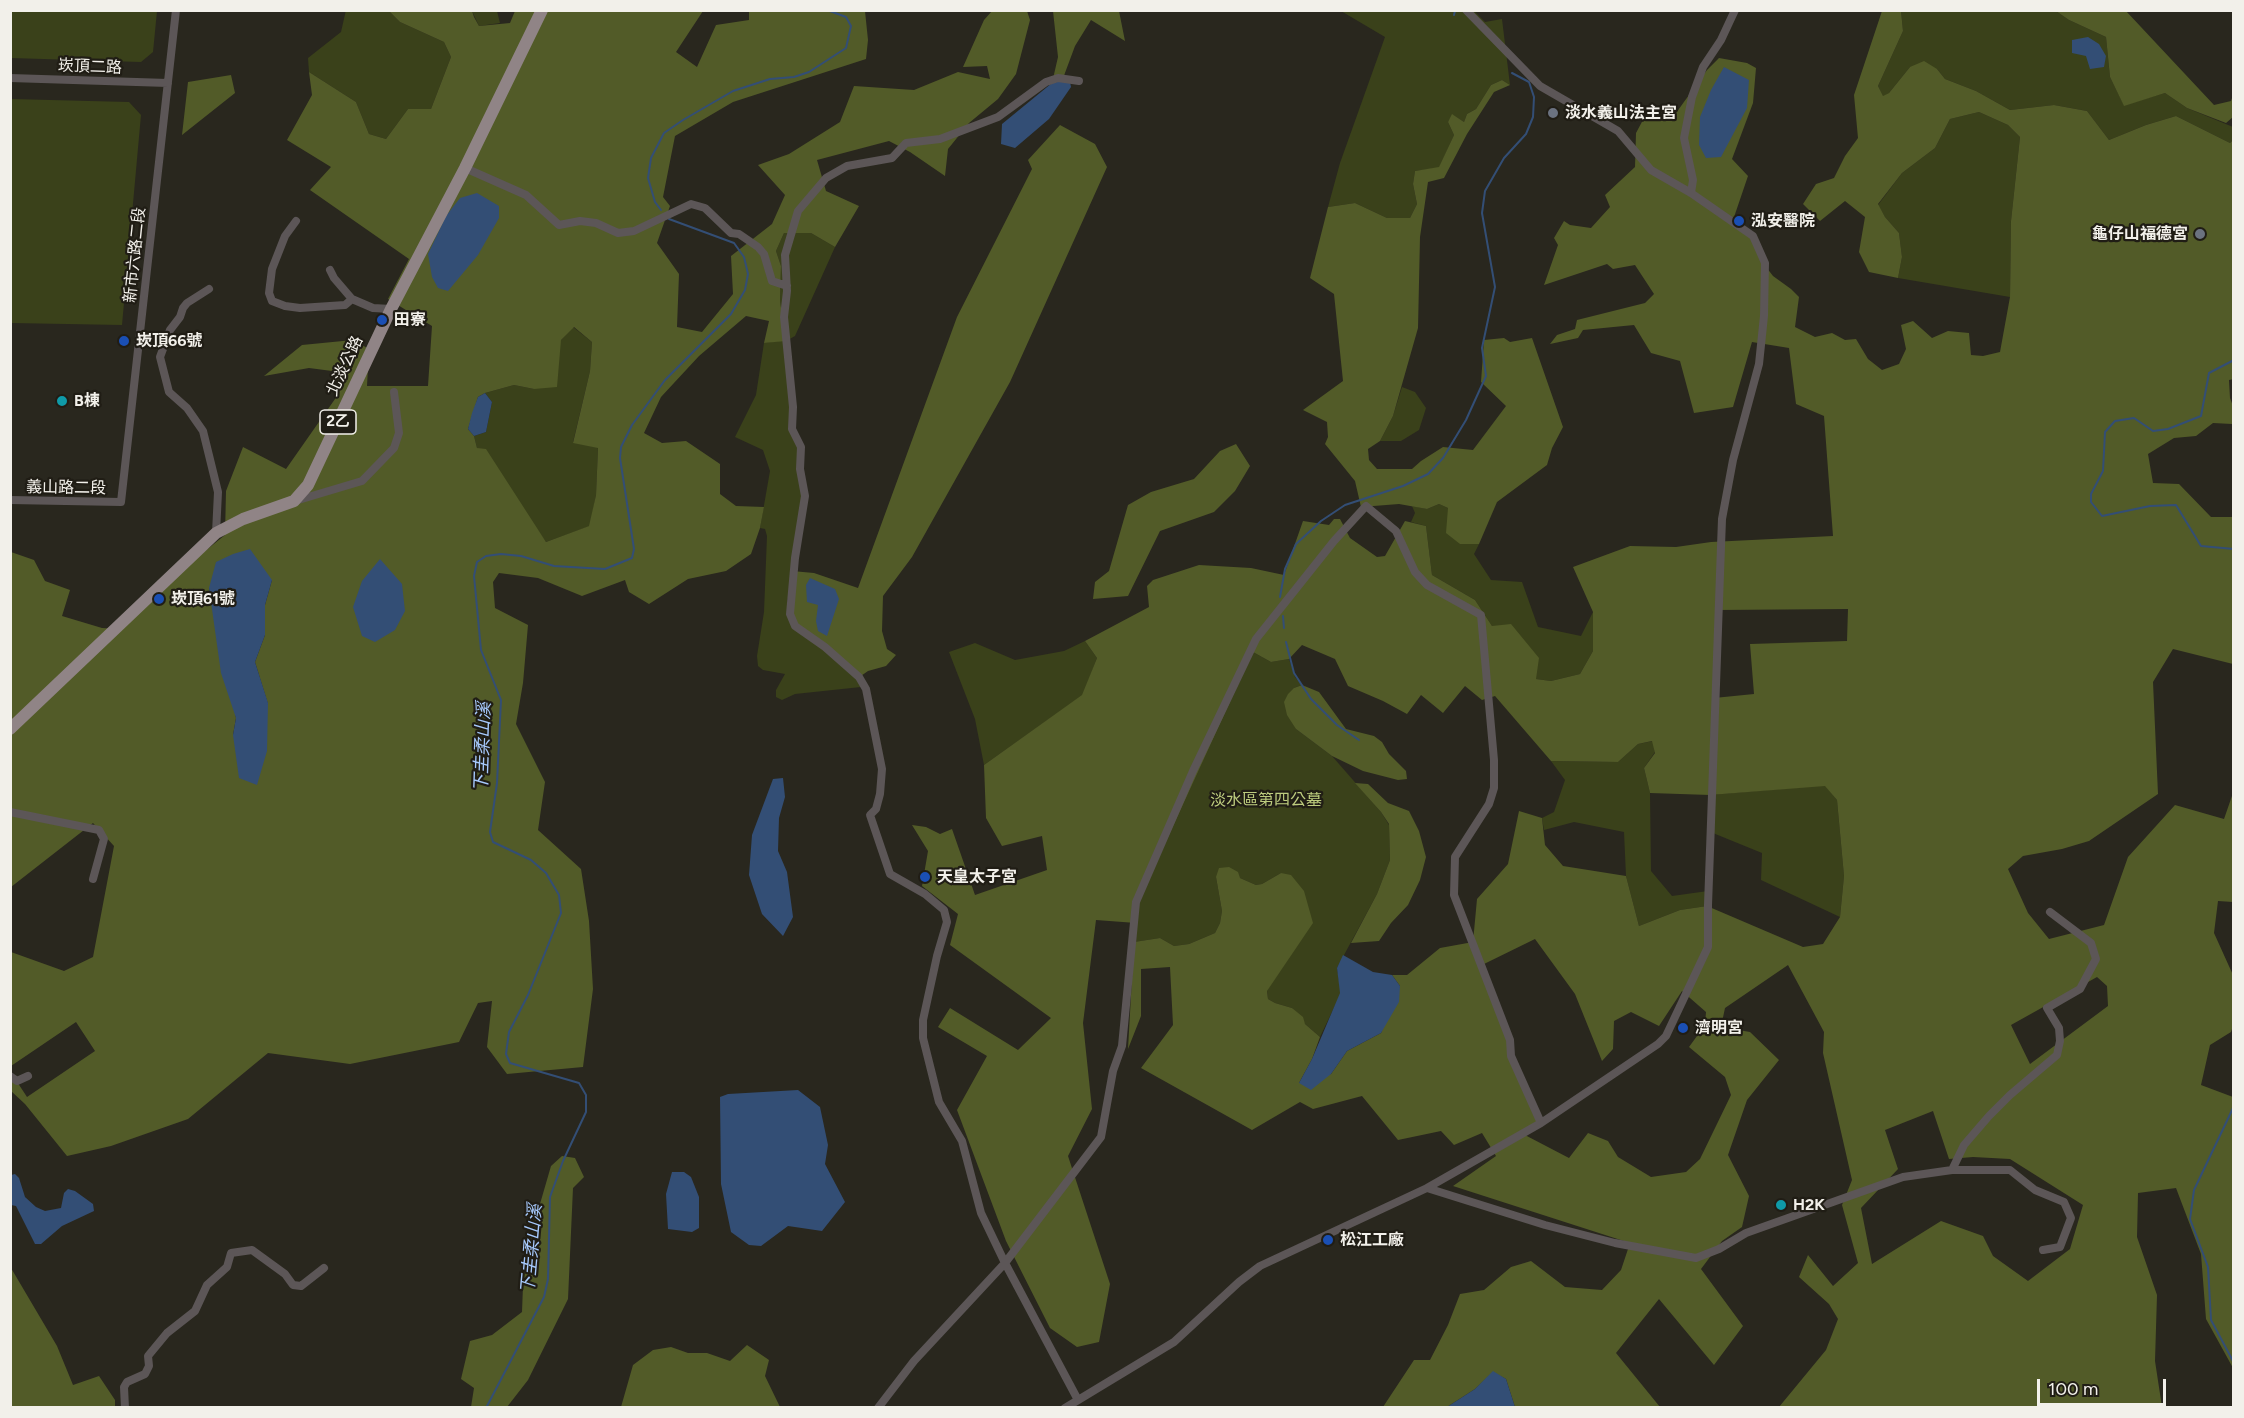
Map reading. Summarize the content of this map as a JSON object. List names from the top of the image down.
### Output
{
  "streets": {
    "main road": ["北淡公路", "2乙"],
    "street": ["崁頂二路", "新市六路二段", "義山路二段"]
  },
  "crossings": [
    ["崁頂二路", "新市六路二段"],
    ["新市六路二段", "義山路二段"]
  ],
  "water": ["下圭柔山溪"],
  "parks": ["淡水區第四公墓"],
  "places": [
    "淡水義山法主宮",
    "泓安醫院",
    "龜仔山福德宮",
    "田寮",
    "崁頂66號",
    "B棟",
    "崁頂61號",
    "天皇太子宮",
    "濟明宮",
    "H2K",
    "松江工廠"
  ],
  "scale_bar": "100 m"
}
